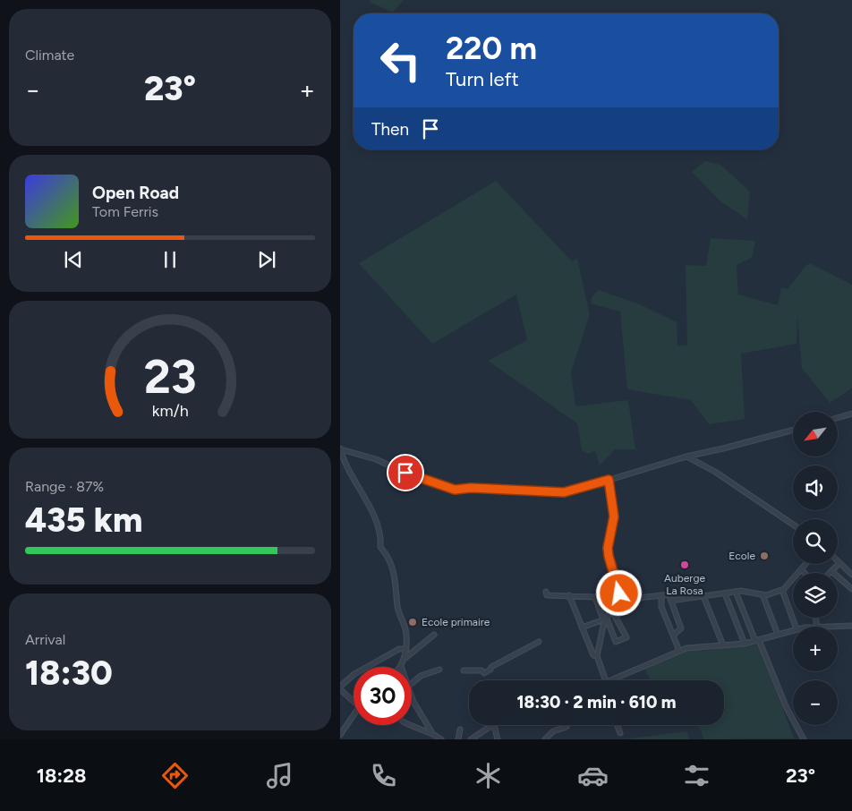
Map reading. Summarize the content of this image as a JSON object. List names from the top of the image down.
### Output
{
  "places": ["Ecole", "Auberge La Rosa", "Ecole primaire"],
  "north": "bottom left",
  "page": {
    "tile": [
      "Climate",
      ["Range · 87%", "435 km"],
      ["Arrival", "18:30"]
    ],
    "turn": ["220 m", "Turn left"],
    "heat": ["−", "23°", "+"],
    "then": "Then",
    "song": ["Open Road", "Tom Ferris"],
    "map_buttons": ["+", "−"],
    "limit": "30",
    "trip": "18:30 · 2 min · 610 m",
    "tabs": ["18:28", "23°"],
    "gauge": ["23", "km/h"]
  }
}
